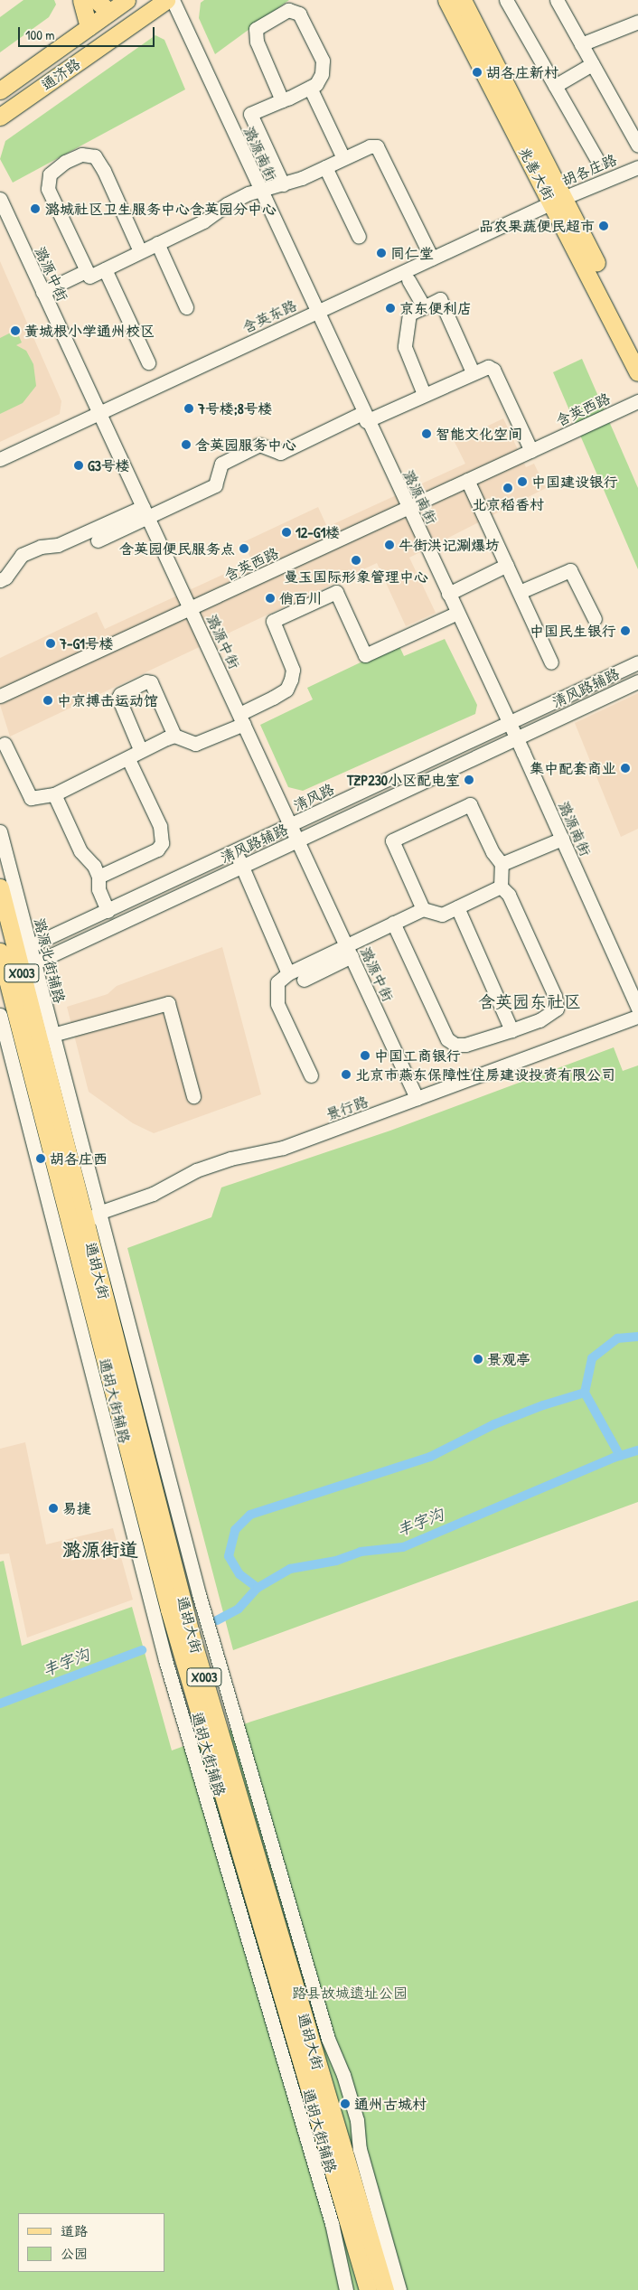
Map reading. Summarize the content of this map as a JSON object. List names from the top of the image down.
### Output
{
  "streets": {
    "main road": [
      "通济路",
      "兆善大街",
      "X003",
      "通胡大街"
    ],
    "street": [
      "潞源南街",
      "胡各庄路",
      "潞源中街",
      "含英东路",
      "含英西路",
      "清风路辅路",
      "清风路",
      "潞源北街辅路",
      "景行路",
      "通胡大街辅路"
    ]
  },
  "crossings": [
    ["潞源南街", "含英东路"],
    ["潞源南街", "含英西路"],
    ["潞源南街", "清风路辅路"],
    ["潞源南街", "清风路"],
    ["胡各庄路", "兆善大街"],
    ["胡各庄路", "含英东路"],
    ["兆善大街", "含英东路"],
    ["潞源中街", "含英东路"],
    ["潞源中街", "含英西路"],
    ["潞源中街", "清风路辅路"],
    ["潞源中街", "清风路"],
    ["潞源中街", "景行路"],
    ["清风路辅路", "潞源北街辅路"],
    ["清风路辅路", "X003"],
    ["清风路", "潞源北街辅路"],
    ["清风路", "X003"],
    ["潞源北街辅路", "X003"],
    ["潞源北街辅路", "景行路"],
    ["潞源北街辅路", "通胡大街"],
    ["X003", "通胡大街"],
    ["X003", "通胡大街辅路"],
    ["景行路", "通胡大街"],
    ["通胡大街", "通胡大街辅路"]
  ],
  "districts": ["含英园东社区", "潞源街道"],
  "water": ["丰字沟"],
  "parks": ["路县故城遗址公园"],
  "places": [
    "胡各庄新村",
    "潞城社区卫生服务中心含英园分中心",
    "品农果蔬便民超市",
    "同仁堂",
    "京东便利店",
    "黄城根小学通州校区",
    "7号楼;8号楼",
    "智能文化空间",
    "含英园服务中心",
    "G3号楼",
    "中国建设银行",
    "北京稻香村",
    "12-G1楼",
    "牛街洪记涮爆坊",
    "含英园便民服务点",
    "曼玉国际形象管理中心",
    "俏百川",
    "中国民生银行",
    "7-G1号楼",
    "中京搏击运动馆",
    "集中配套商业",
    "TZP230小区配电室",
    "中国工商银行",
    "北京市燕东保障性住房建设投资有限公司",
    "胡各庄西",
    "景观亭",
    "易捷",
    "通州古城村"
  ],
  "legend": ["道路", "公园"],
  "scale_bar": "100 m"
}
